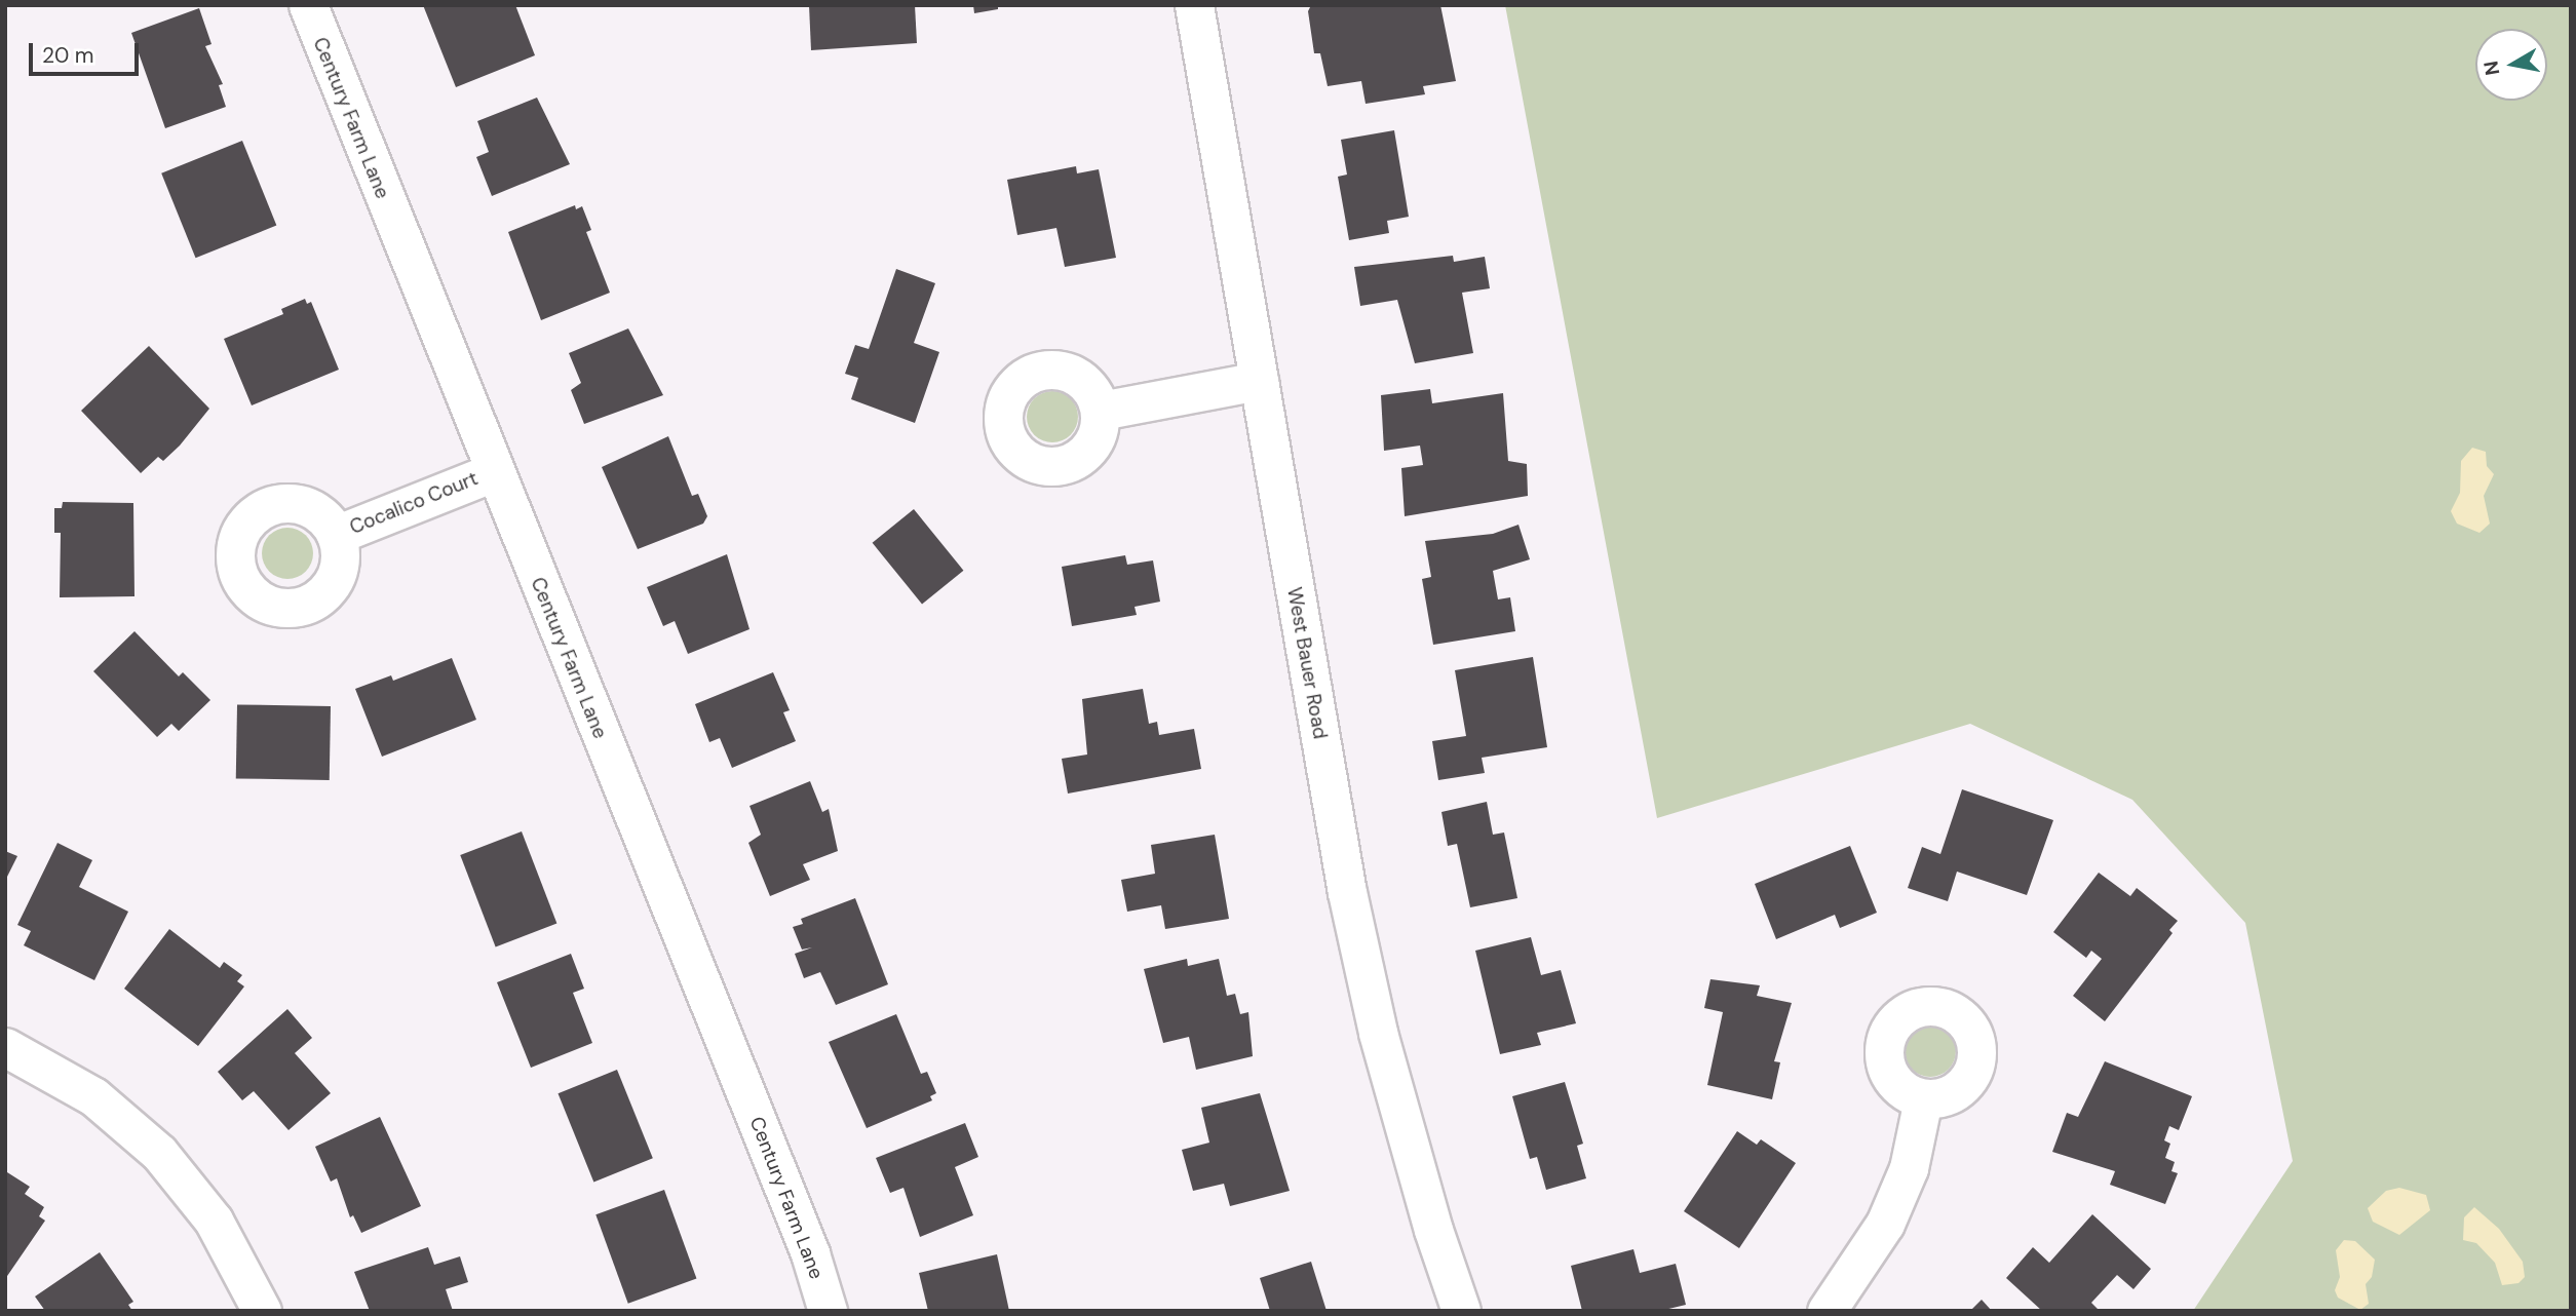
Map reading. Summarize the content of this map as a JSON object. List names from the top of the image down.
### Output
{
  "streets": {
    "street": ["Century Farm Lane", "Cocalico Court", "West Bauer Road"]
  },
  "crossings": [
    ["Century Farm Lane", "Cocalico Court"]
  ],
  "scale_bar": "20 m",
  "north": "left"
}
